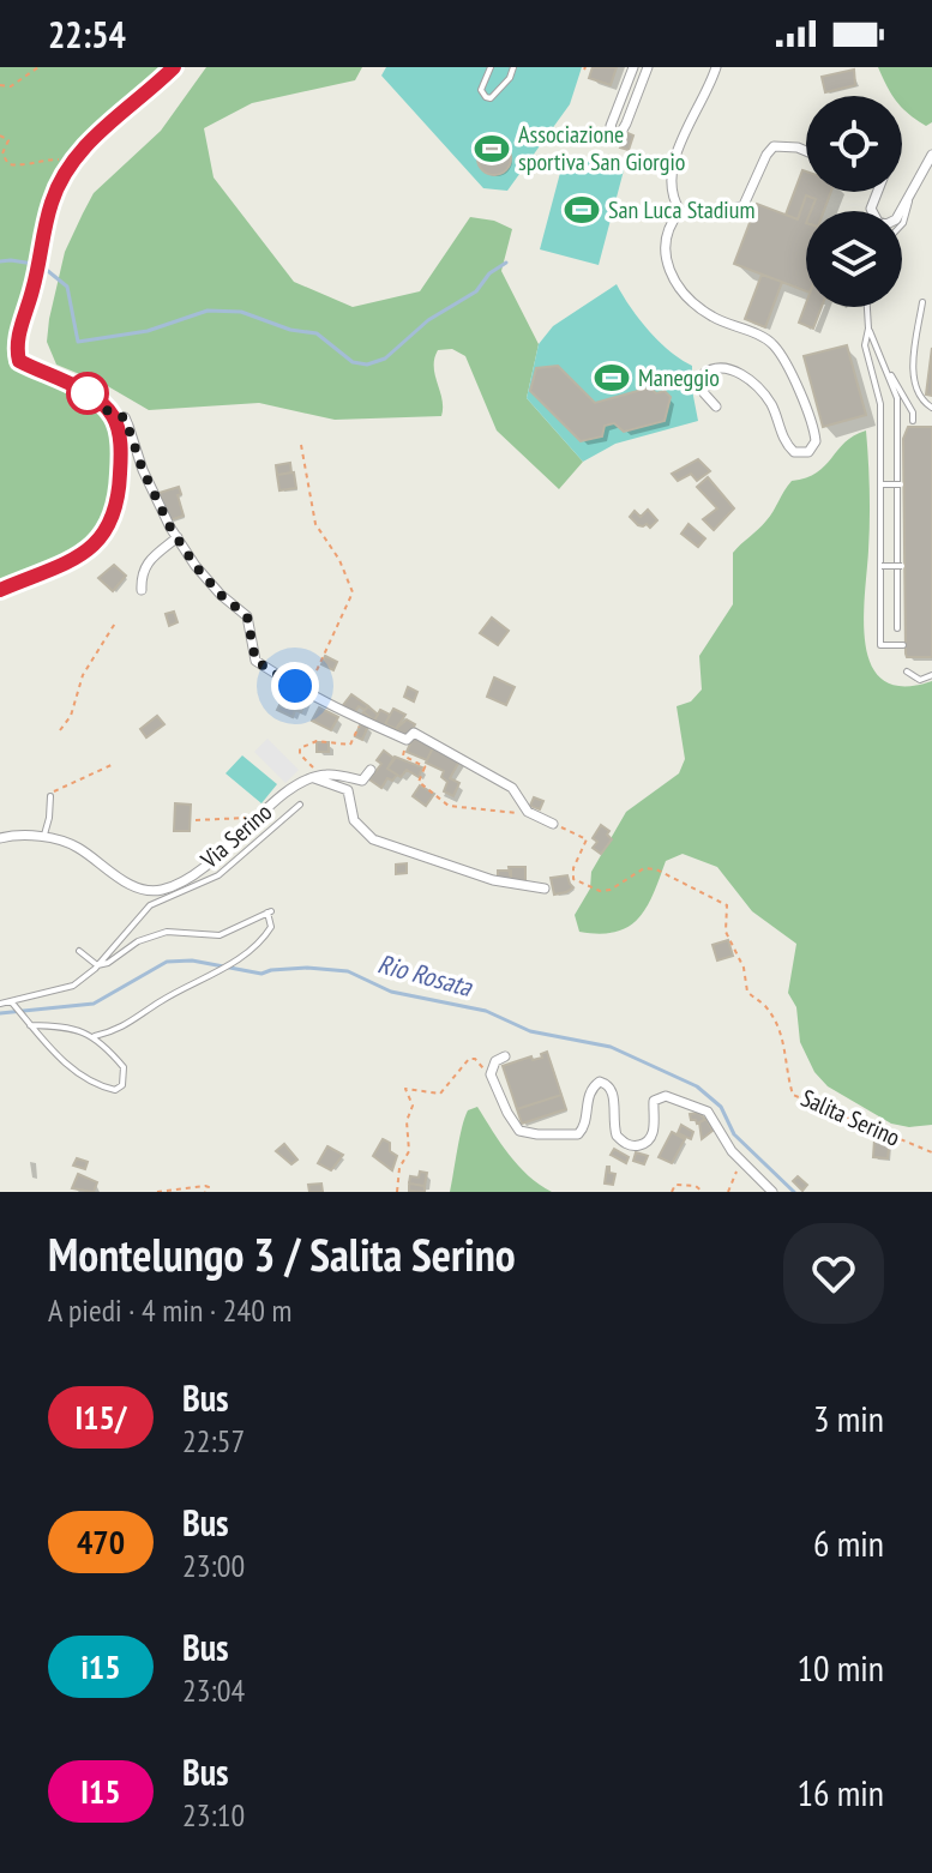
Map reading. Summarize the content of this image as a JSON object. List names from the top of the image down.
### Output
{
  "streets": {
    "street": ["Via Serino"],
    "path": ["Salita Serino"]
  },
  "water": ["Rio Rosata"],
  "places": {
    "sports": ["Associazione sportiva San Giorgio", "San Luca Stadium", "Maneggio"]
  },
  "lines": ["bus line I15/"],
  "page": {
    "status": "22:54",
    "heading": ["Montelungo 3 / Salita Serino", "A piedi · 4 min · 240 m"],
    "list": [
      {
        "mark": "I15/",
        "name": "Bus",
        "note": "22:57",
        "value": "3 min"
      },
      {
        "mark": "470",
        "name": "Bus",
        "note": "23:00",
        "value": "6 min"
      },
      {
        "mark": "i15",
        "name": "Bus",
        "note": "23:04",
        "value": "10 min"
      },
      {
        "mark": "I15",
        "name": "Bus",
        "note": "23:10",
        "value": "16 min"
      }
    ]
  }
}
